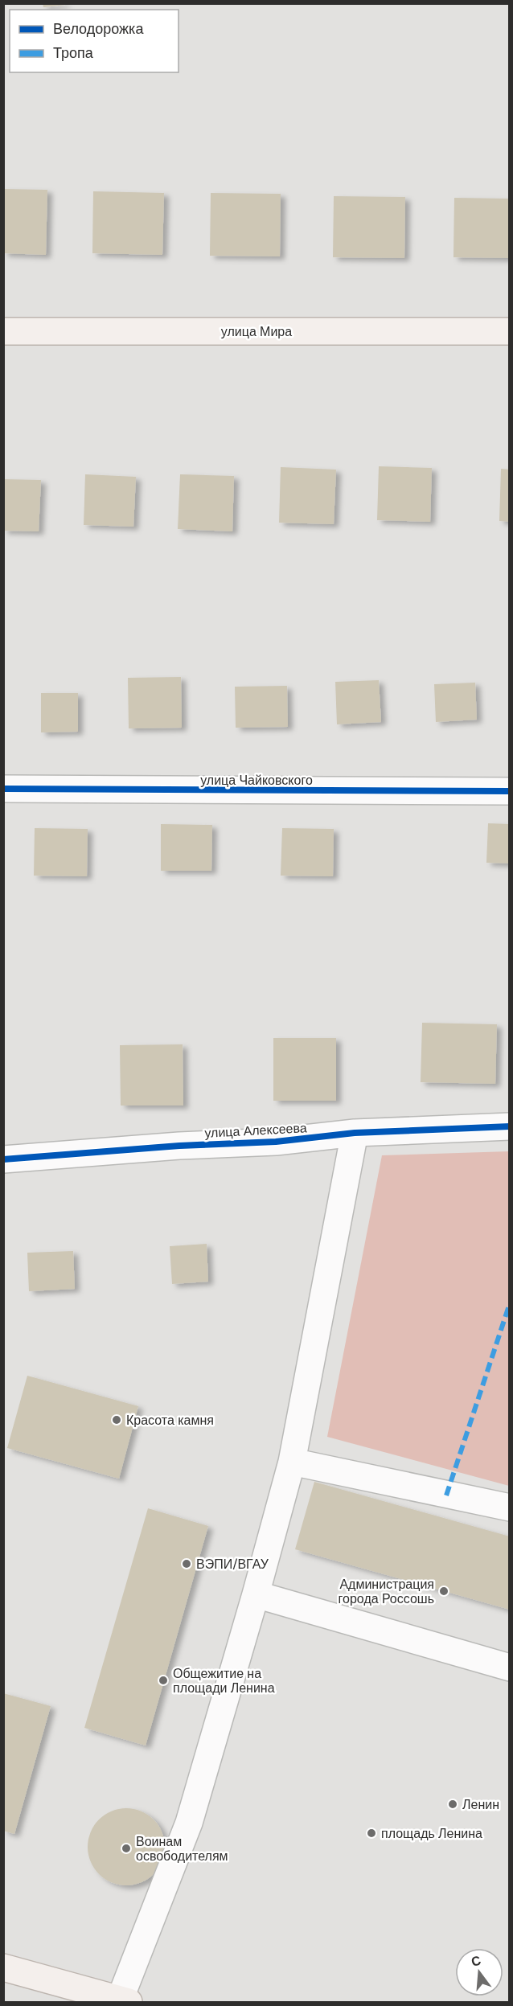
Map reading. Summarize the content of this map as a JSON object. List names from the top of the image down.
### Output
{
  "streets": {
    "main road": ["улица Мира"],
    "street": ["улица Чайковского", "улица Алексеева"]
  },
  "places": [
    "Красота камня",
    "ВЭПИ/ВГАУ",
    "Администрация города Россошь",
    "Общежитие на площади Ленина",
    "Ленин",
    "площадь Ленина",
    "Воинам освободителям"
  ],
  "legend": ["Велодорожка", "Тропа"],
  "north": "top"
}
